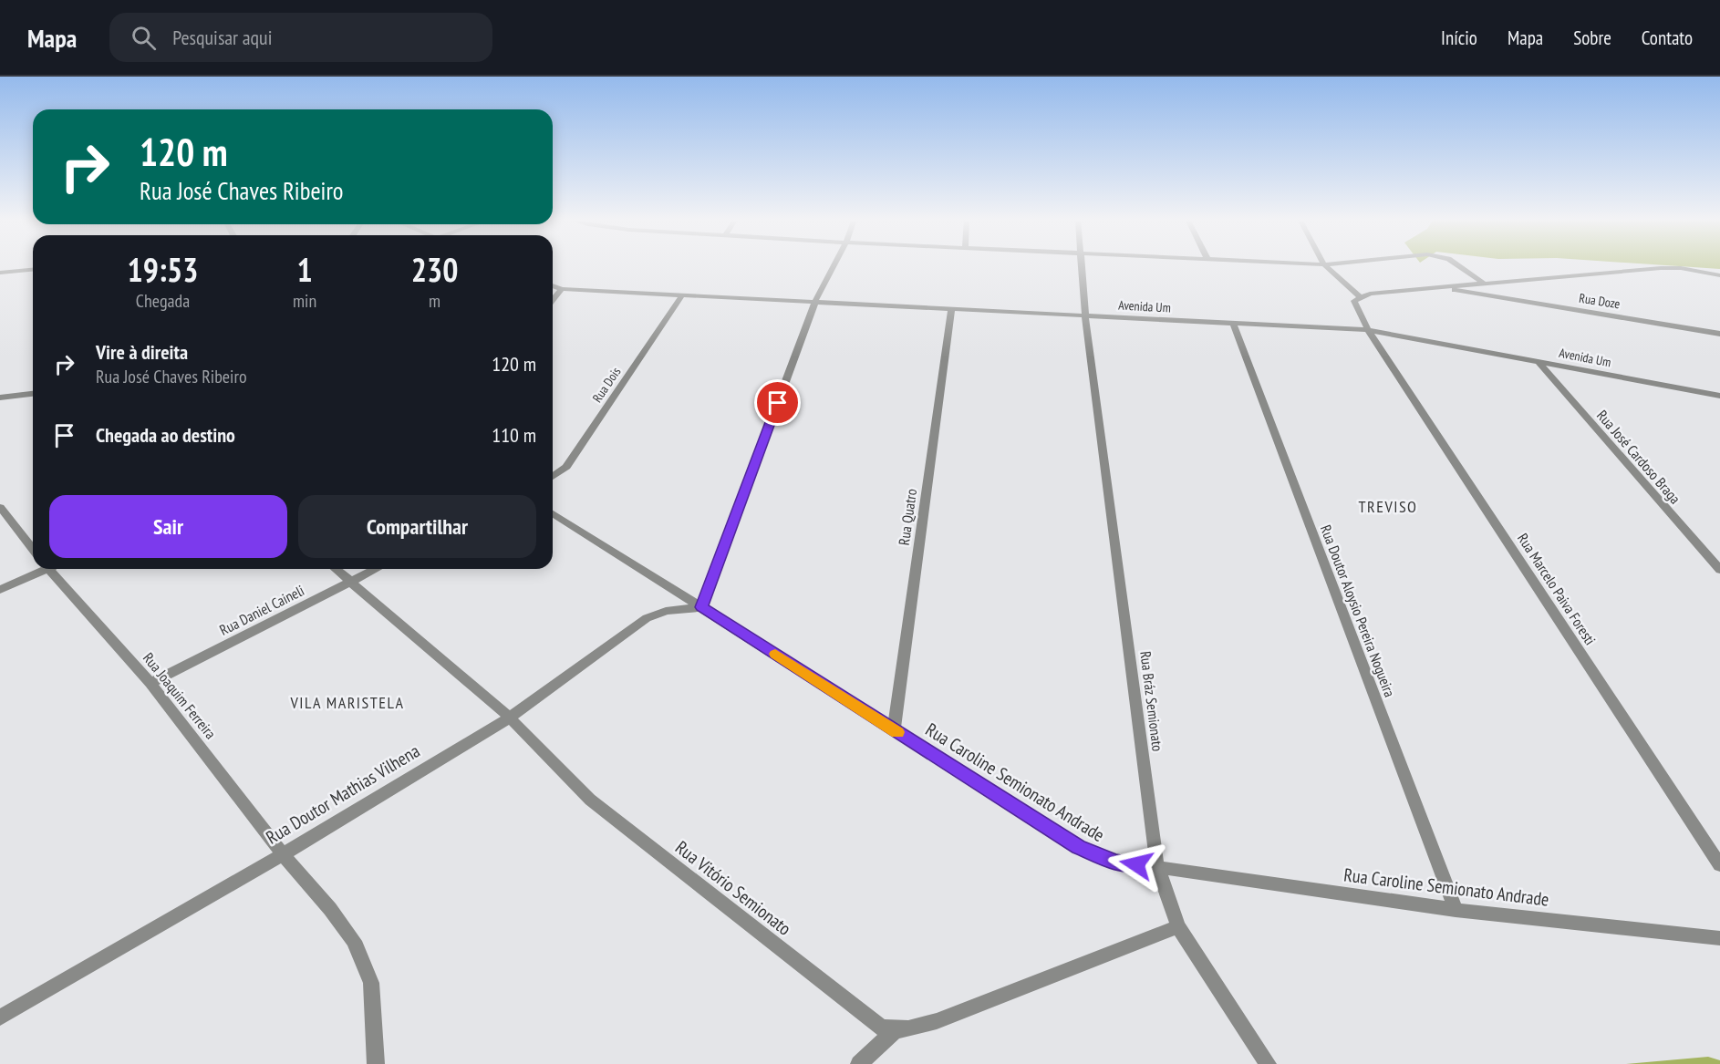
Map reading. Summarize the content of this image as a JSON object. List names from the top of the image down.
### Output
{
  "streets": {
    "street": [
      "Rua Doze",
      "Avenida Um",
      "Rua Dois",
      "Rua José Cardoso Braga",
      "Rua Quatro",
      "Rua Marcelo Paiva Foresti",
      "Rua Daniel Caineli",
      "Rua Doutor Aloysio Pereira Nogueira",
      "Rua Joaquim Ferreira",
      "Rua Bráz Semionato",
      "Rua Caroline Semionato Andrade",
      "Rua Doutor Mathias Vilhena",
      "Rua Vitório Semionato"
    ]
  },
  "crossings": [
    ["Avenida Um", "Rua Dois"],
    ["Avenida Um", "Rua José Cardoso Braga"],
    ["Avenida Um", "Rua Quatro"],
    ["Avenida Um", "Rua Marcelo Paiva Foresti"],
    ["Avenida Um", "Rua Doutor Aloysio Pereira Nogueira"],
    ["Avenida Um", "Rua Bráz Semionato"],
    ["Rua Quatro", "Rua Caroline Semionato Andrade"],
    ["Rua Daniel Caineli", "Rua Joaquim Ferreira"],
    ["Rua Daniel Caineli", "Rua Vitório Semionato"],
    ["Rua Doutor Aloysio Pereira Nogueira", "Rua Caroline Semionato Andrade"],
    ["Rua Joaquim Ferreira", "Rua Doutor Mathias Vilhena"],
    ["Rua Bráz Semionato", "Rua Caroline Semionato Andrade"],
    ["Rua Caroline Semionato Andrade", "Rua Doutor Mathias Vilhena"],
    ["Rua Doutor Mathias Vilhena", "Rua Vitório Semionato"]
  ],
  "districts": ["TREVISO", "VILA MARISTELA"],
  "page": {
    "header": "Mapa",
    "search": "Pesquisar aqui",
    "nav": [
      "Início",
      "Mapa",
      "Sobre",
      "Contato"
    ],
    "turn": ["120 m", "Rua José Chaves Ribeiro"],
    "eta": [
      "19:53",
      "Chegada",
      "1",
      "min",
      "230",
      "m"
    ],
    "list": [
      {
        "name": "Vire à direita",
        "note": "Rua José Chaves Ribeiro",
        "value": "120 m"
      },
      {
        "name": "Chegada ao destino",
        "value": "110 m"
      }
    ],
    "buttons": ["Sair", "Compartilhar"]
  }
}
